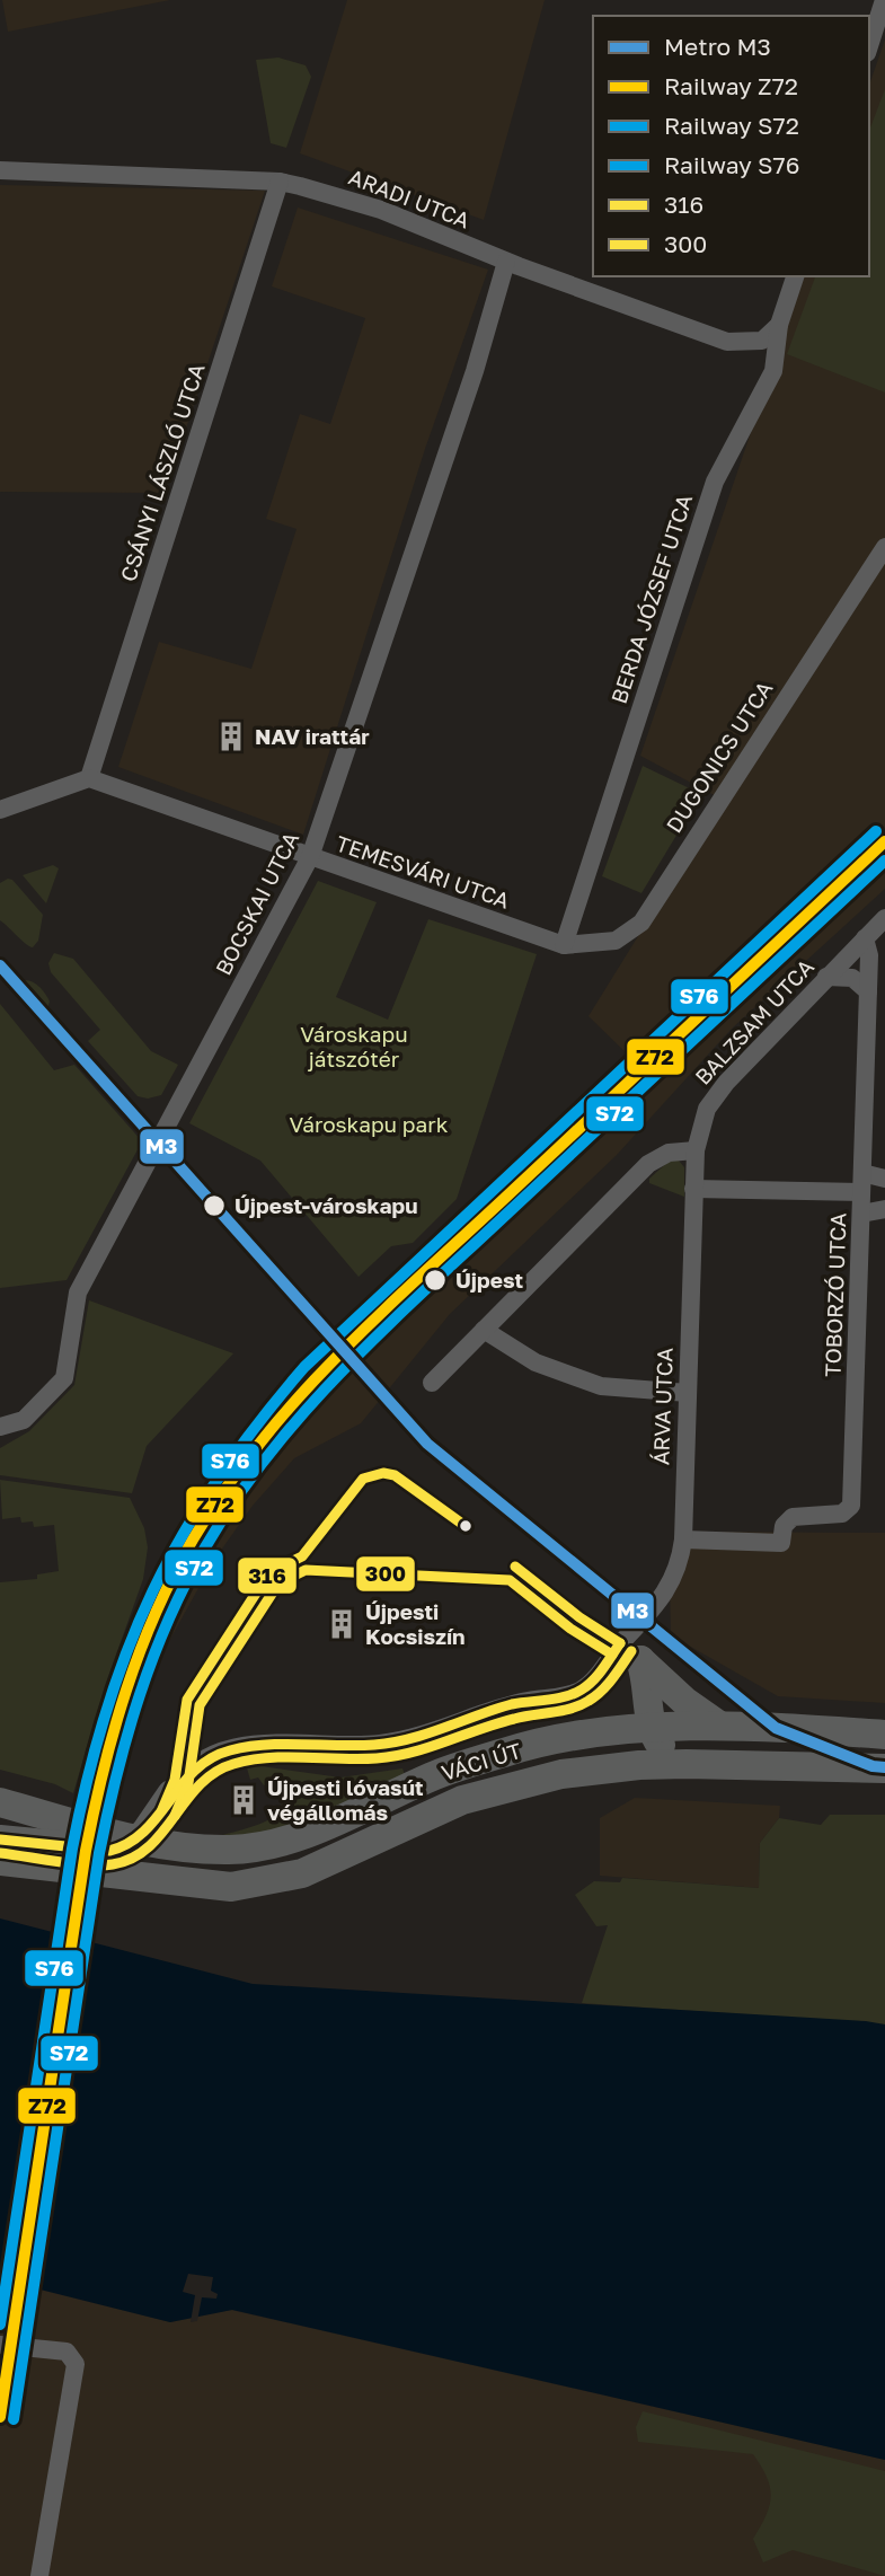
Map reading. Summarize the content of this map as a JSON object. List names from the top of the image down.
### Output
{
  "streets": {
    "main road": ["VÁCI ÚT"],
    "street": [
      "ARADI UTCA",
      "CSÁNYI LÁSZLÓ UTCA",
      "BERDA JÓZSEF UTCA",
      "DUGONICS UTCA",
      "TEMESVÁRI UTCA",
      "BOCSKAI UTCA",
      "BALZSAM UTCA",
      "TOBORZÓ UTCA",
      "ÁRVA UTCA"
    ]
  },
  "crossings": [
    ["ARADI UTCA", "CSÁNYI LÁSZLÓ UTCA"],
    ["ARADI UTCA", "BERDA JÓZSEF UTCA"],
    ["ARADI UTCA", "BOCSKAI UTCA"],
    ["CSÁNYI LÁSZLÓ UTCA", "TEMESVÁRI UTCA"],
    ["BERDA JÓZSEF UTCA", "DUGONICS UTCA"],
    ["BERDA JÓZSEF UTCA", "TEMESVÁRI UTCA"],
    ["DUGONICS UTCA", "TEMESVÁRI UTCA"],
    ["TEMESVÁRI UTCA", "BOCSKAI UTCA"],
    ["BALZSAM UTCA", "TOBORZÓ UTCA"],
    ["BALZSAM UTCA", "ÁRVA UTCA"],
    ["TOBORZÓ UTCA", "ÁRVA UTCA"]
  ],
  "parks": ["Városkapu játszótér", "Városkapu park"],
  "places": {
    "building": ["NAV irattár", "Újpesti Kocsiszín", "Újpesti lóvasút végállomás"],
    "other": ["Újpest-városkapu", "Újpest"]
  },
  "lines": [
    "rail line S76",
    "rail line Z72",
    "rail line S72",
    "metro line M3",
    "transit line 316",
    "transit line 300"
  ],
  "legend": [
    "Metro M3",
    "Railway Z72",
    "Railway S72",
    "Railway S76",
    "316",
    "300"
  ]
}
